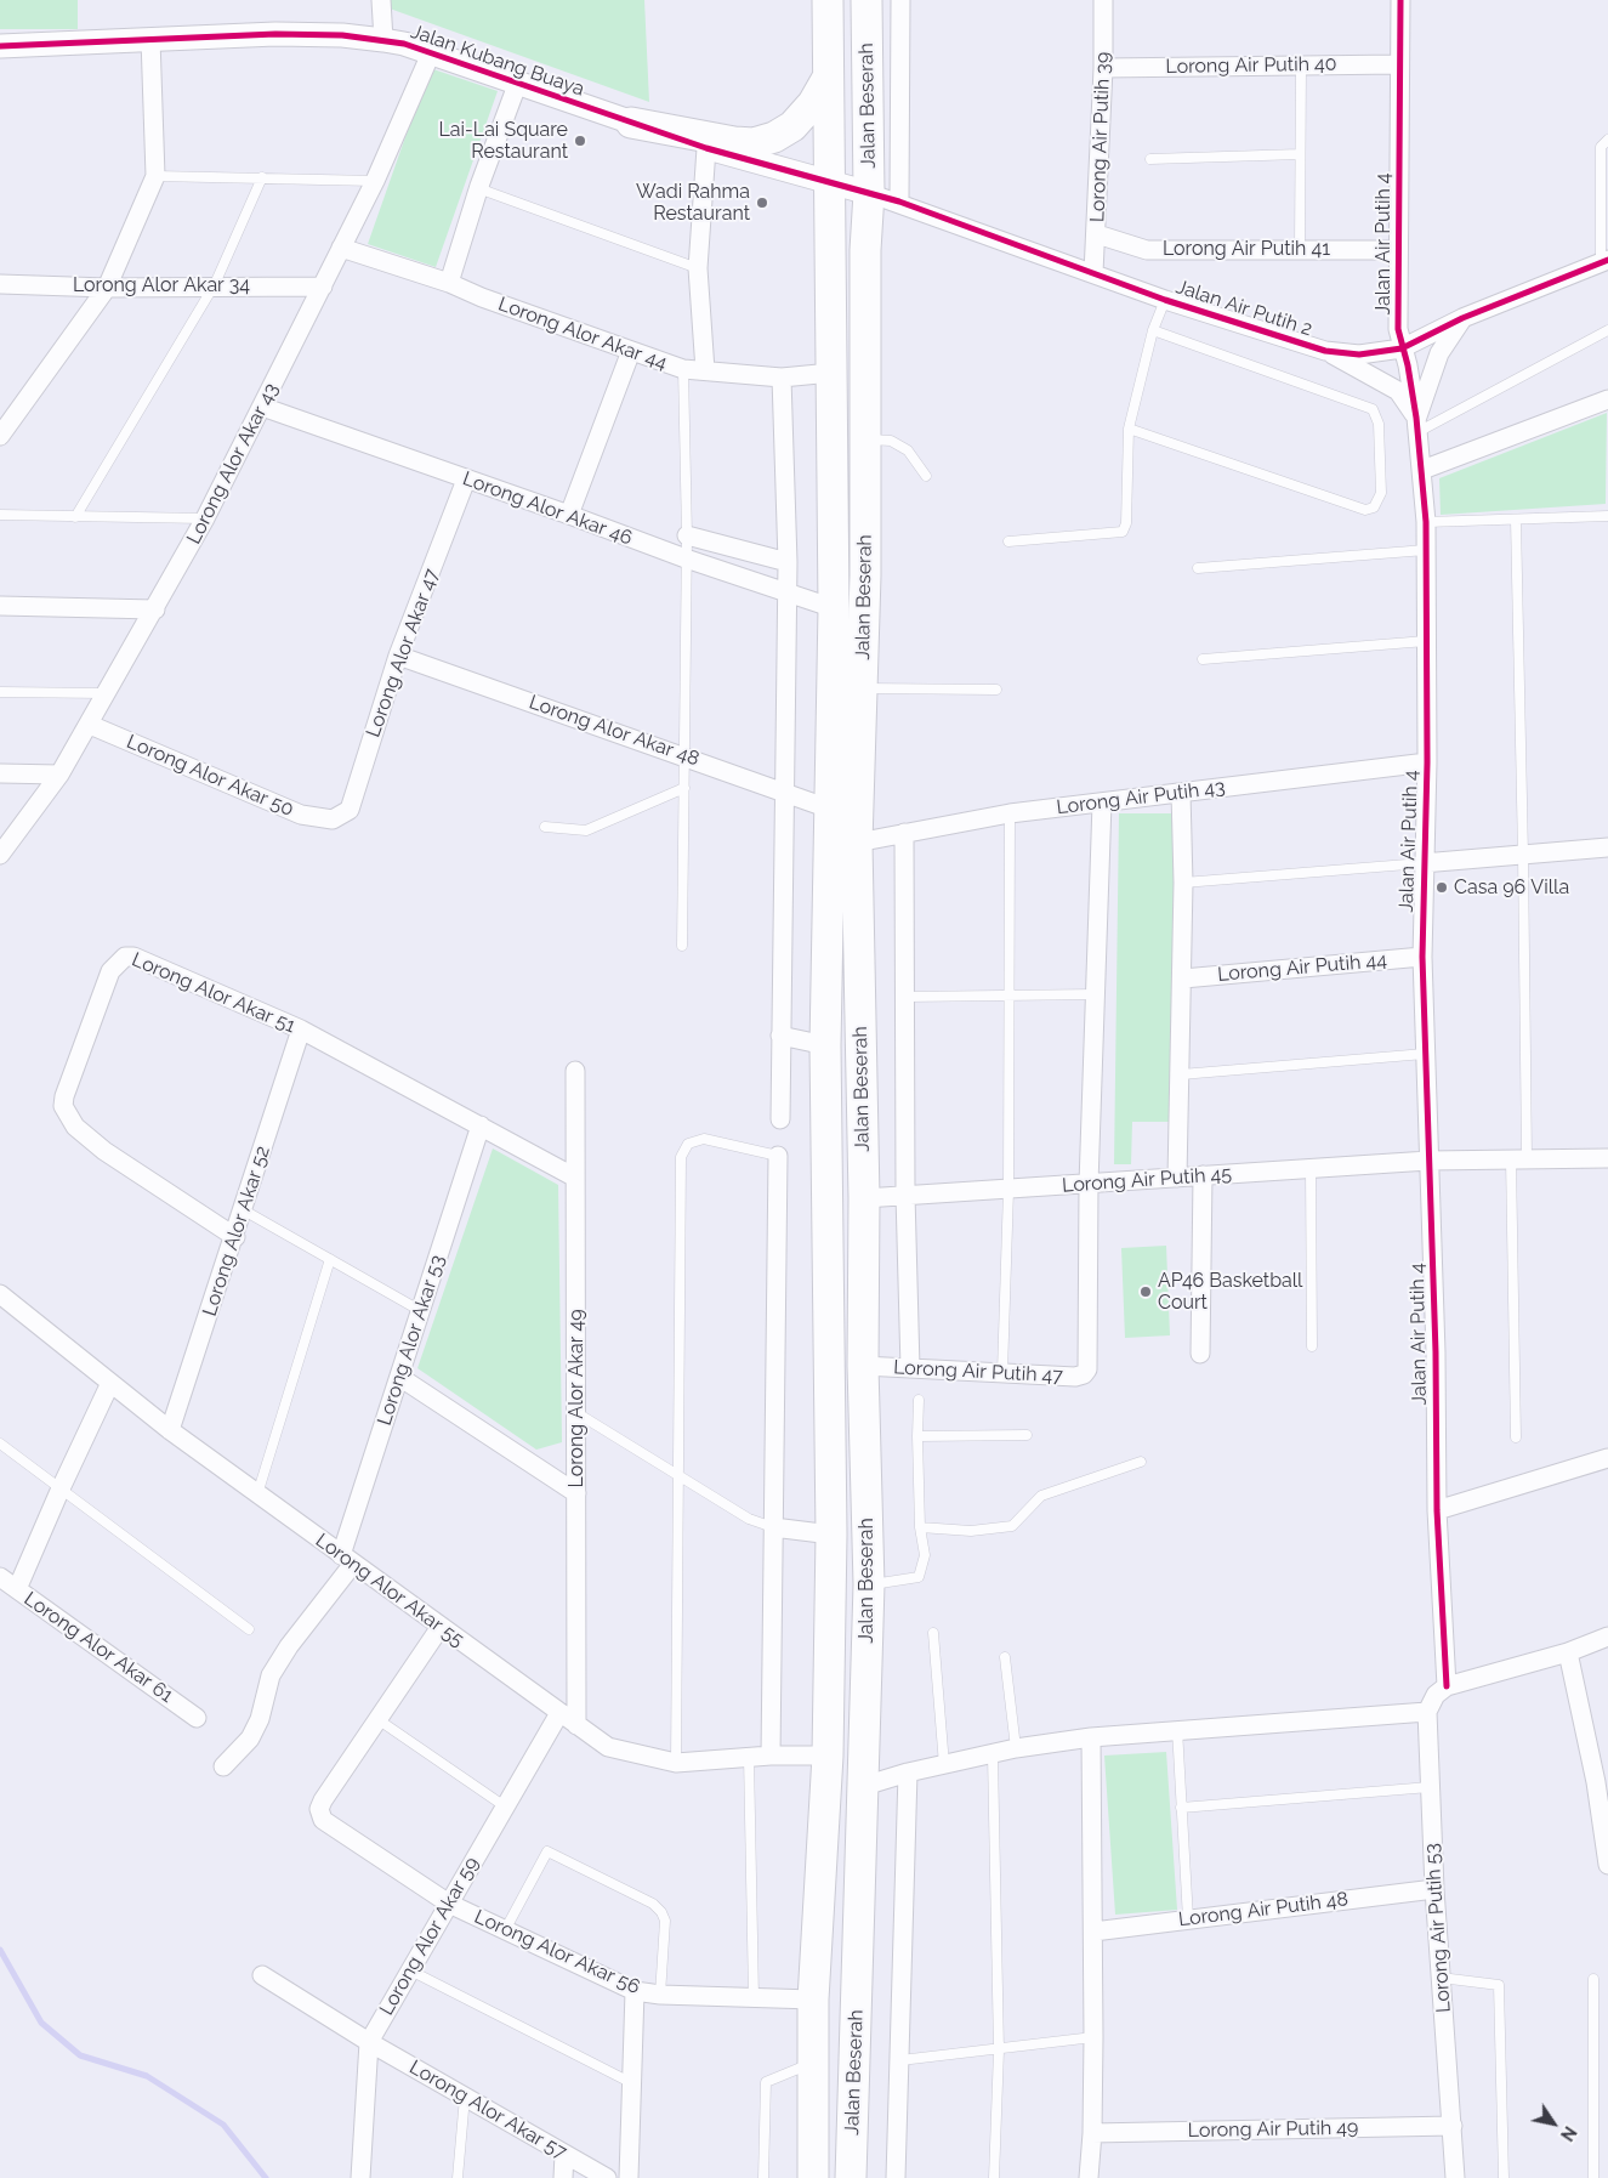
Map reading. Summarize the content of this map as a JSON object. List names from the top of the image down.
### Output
{
  "streets": {
    "highway": ["Jalan Beserah"],
    "street": [
      "Jalan Kubang Buaya",
      "Lorong Air Putih 40",
      "Lorong Air Putih 39",
      "Jalan Air Putih 4",
      "Lorong Air Putih 41",
      "Lorong Alor Akar 34",
      "Jalan Air Putih 2",
      "Lorong Alor Akar 44",
      "Lorong Alor Akar 43",
      "Lorong Alor Akar 46",
      "Lorong Alor Akar 47",
      "Lorong Alor Akar 48",
      "Lorong Alor Akar 50",
      "Lorong Air Putih 43",
      "Lorong Air Putih 44",
      "Lorong Alor Akar 51",
      "Lorong Air Putih 45",
      "Lorong Alor Akar 52",
      "Lorong Alor Akar 53",
      "Lorong Air Putih 47",
      "Lorong Alor Akar 49",
      "Lorong Alor Akar 55",
      "Lorong Alor Akar 61",
      "Lorong Air Putih 48",
      "Lorong Air Putih 53",
      "Lorong Alor Akar 59",
      "Lorong Alor Akar 56",
      "Lorong Alor Akar 57",
      "Lorong Air Putih 49"
    ]
  },
  "crossings": [
    ["Jalan Kubang Buaya", "Jalan Beserah"],
    ["Jalan Kubang Buaya", "Jalan Air Putih 2"],
    ["Jalan Kubang Buaya", "Lorong Alor Akar 43"],
    ["Lorong Air Putih 40", "Lorong Air Putih 39"],
    ["Lorong Air Putih 40", "Jalan Air Putih 4"],
    ["Jalan Beserah", "Jalan Air Putih 2"],
    ["Jalan Beserah", "Lorong Alor Akar 44"],
    ["Jalan Beserah", "Lorong Alor Akar 46"],
    ["Jalan Beserah", "Lorong Alor Akar 48"],
    ["Jalan Beserah", "Lorong Air Putih 43"],
    ["Jalan Beserah", "Lorong Air Putih 45"],
    ["Jalan Beserah", "Lorong Air Putih 47"],
    ["Jalan Beserah", "Lorong Alor Akar 55"],
    ["Jalan Beserah", "Lorong Alor Akar 56"],
    ["Lorong Air Putih 39", "Lorong Air Putih 41"],
    ["Lorong Air Putih 39", "Jalan Air Putih 2"],
    ["Jalan Air Putih 4", "Lorong Air Putih 41"],
    ["Jalan Air Putih 4", "Jalan Air Putih 2"],
    ["Jalan Air Putih 4", "Lorong Air Putih 43"],
    ["Jalan Air Putih 4", "Lorong Air Putih 44"],
    ["Jalan Air Putih 4", "Lorong Air Putih 45"],
    ["Lorong Alor Akar 34", "Lorong Alor Akar 43"],
    ["Lorong Alor Akar 44", "Lorong Alor Akar 43"],
    ["Lorong Alor Akar 43", "Lorong Alor Akar 46"],
    ["Lorong Alor Akar 43", "Lorong Alor Akar 50"],
    ["Lorong Alor Akar 46", "Lorong Alor Akar 47"],
    ["Lorong Alor Akar 47", "Lorong Alor Akar 48"],
    ["Lorong Alor Akar 47", "Lorong Alor Akar 50"],
    ["Lorong Alor Akar 51", "Lorong Alor Akar 52"],
    ["Lorong Alor Akar 51", "Lorong Alor Akar 53"],
    ["Lorong Alor Akar 51", "Lorong Alor Akar 49"],
    ["Lorong Air Putih 45", "Lorong Air Putih 47"],
    ["Lorong Alor Akar 52", "Lorong Alor Akar 55"],
    ["Lorong Alor Akar 53", "Lorong Alor Akar 55"],
    ["Lorong Alor Akar 49", "Lorong Alor Akar 55"],
    ["Lorong Alor Akar 55", "Lorong Alor Akar 59"],
    ["Lorong Air Putih 48", "Lorong Air Putih 53"],
    ["Lorong Air Putih 53", "Lorong Air Putih 49"],
    ["Lorong Alor Akar 59", "Lorong Alor Akar 56"],
    ["Lorong Alor Akar 59", "Lorong Alor Akar 57"]
  ],
  "places": [
    "Lai-Lai Square Restaurant",
    "Wadi Rahma Restaurant",
    "Casa 96 Villa",
    "AP46 Basketball Court"
  ],
  "north": "bottom right"
}
